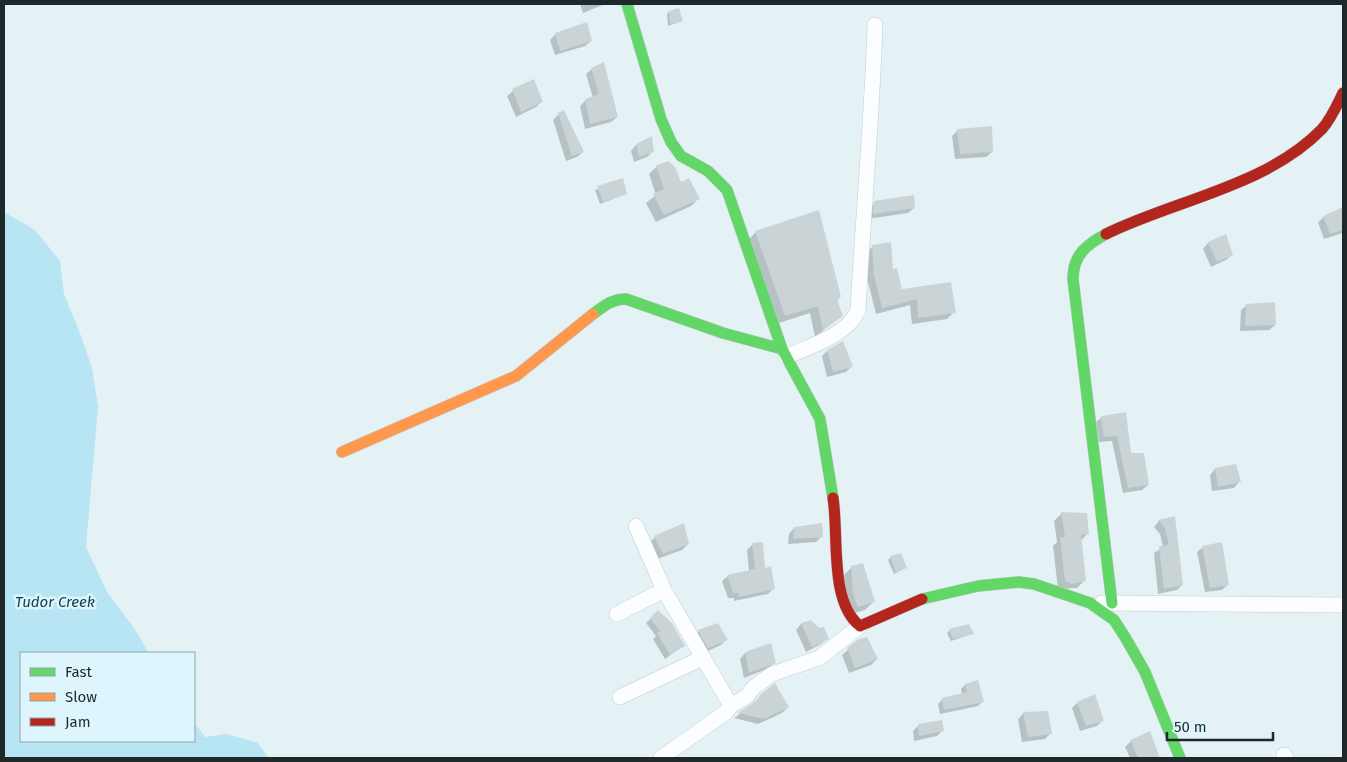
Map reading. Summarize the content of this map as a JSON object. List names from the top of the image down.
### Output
{
  "water": ["Tudor Creek"],
  "legend": ["Fast", "Slow", "Jam"],
  "scale_bar": "50 m"
}
